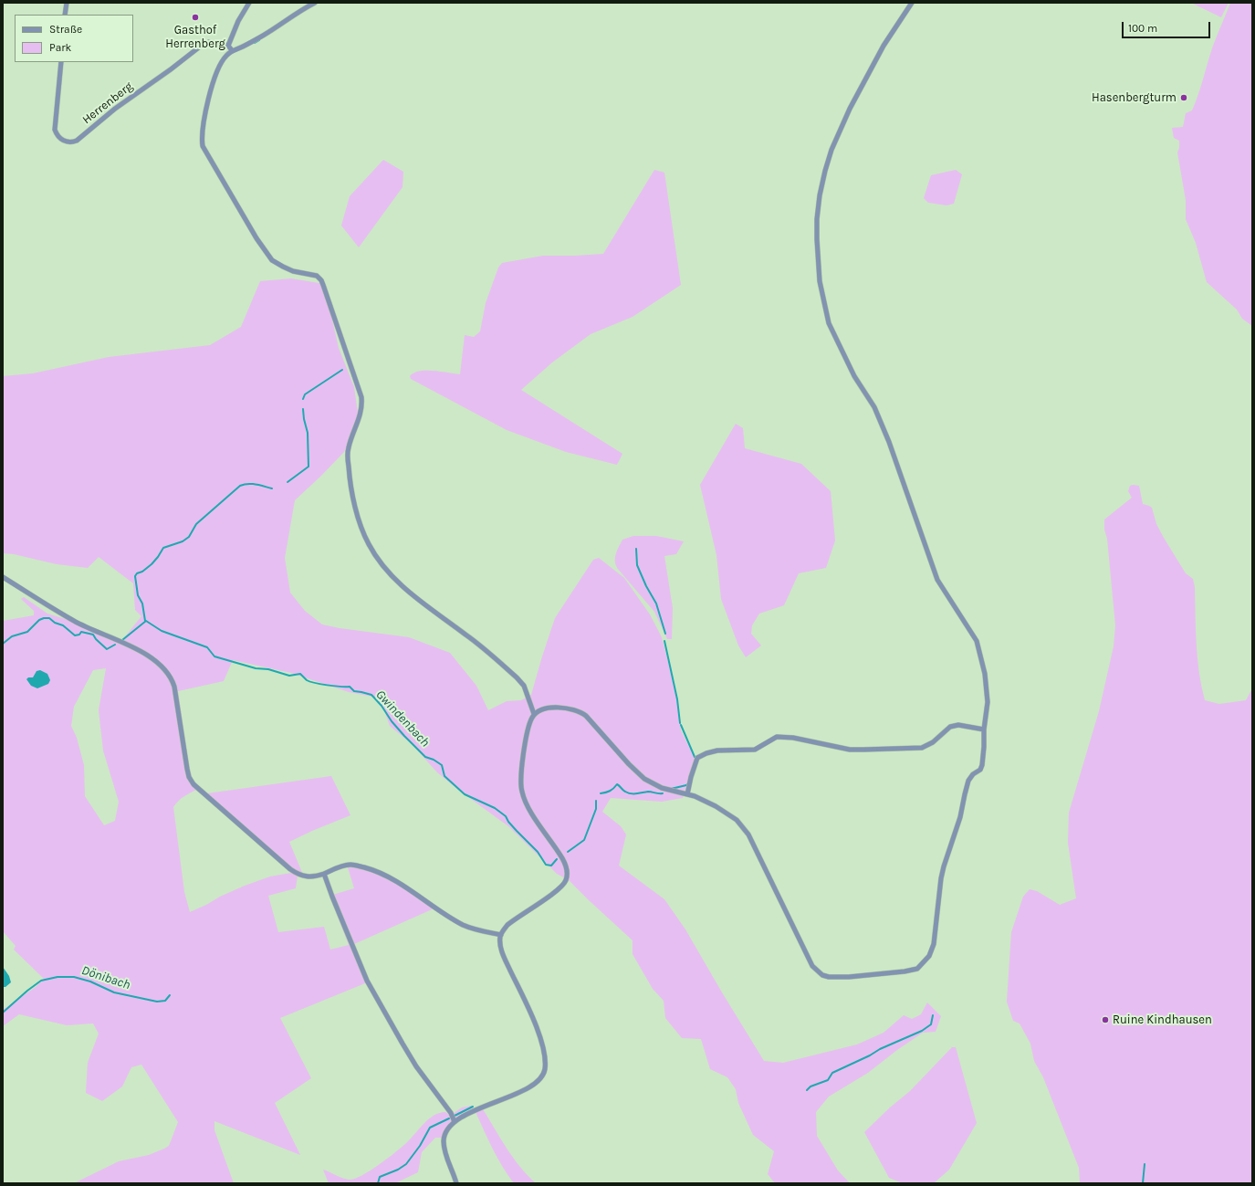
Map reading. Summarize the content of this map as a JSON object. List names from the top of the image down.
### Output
{
  "streets": {
    "street": ["Herrenberg"]
  },
  "water": ["Gwindenbach", "Dönibach"],
  "places": ["Gasthof Herrenberg", "Hasenbergturm", "Ruine Kindhausen"],
  "legend": ["Straße", "Park"],
  "scale_bar": "100 m"
}
